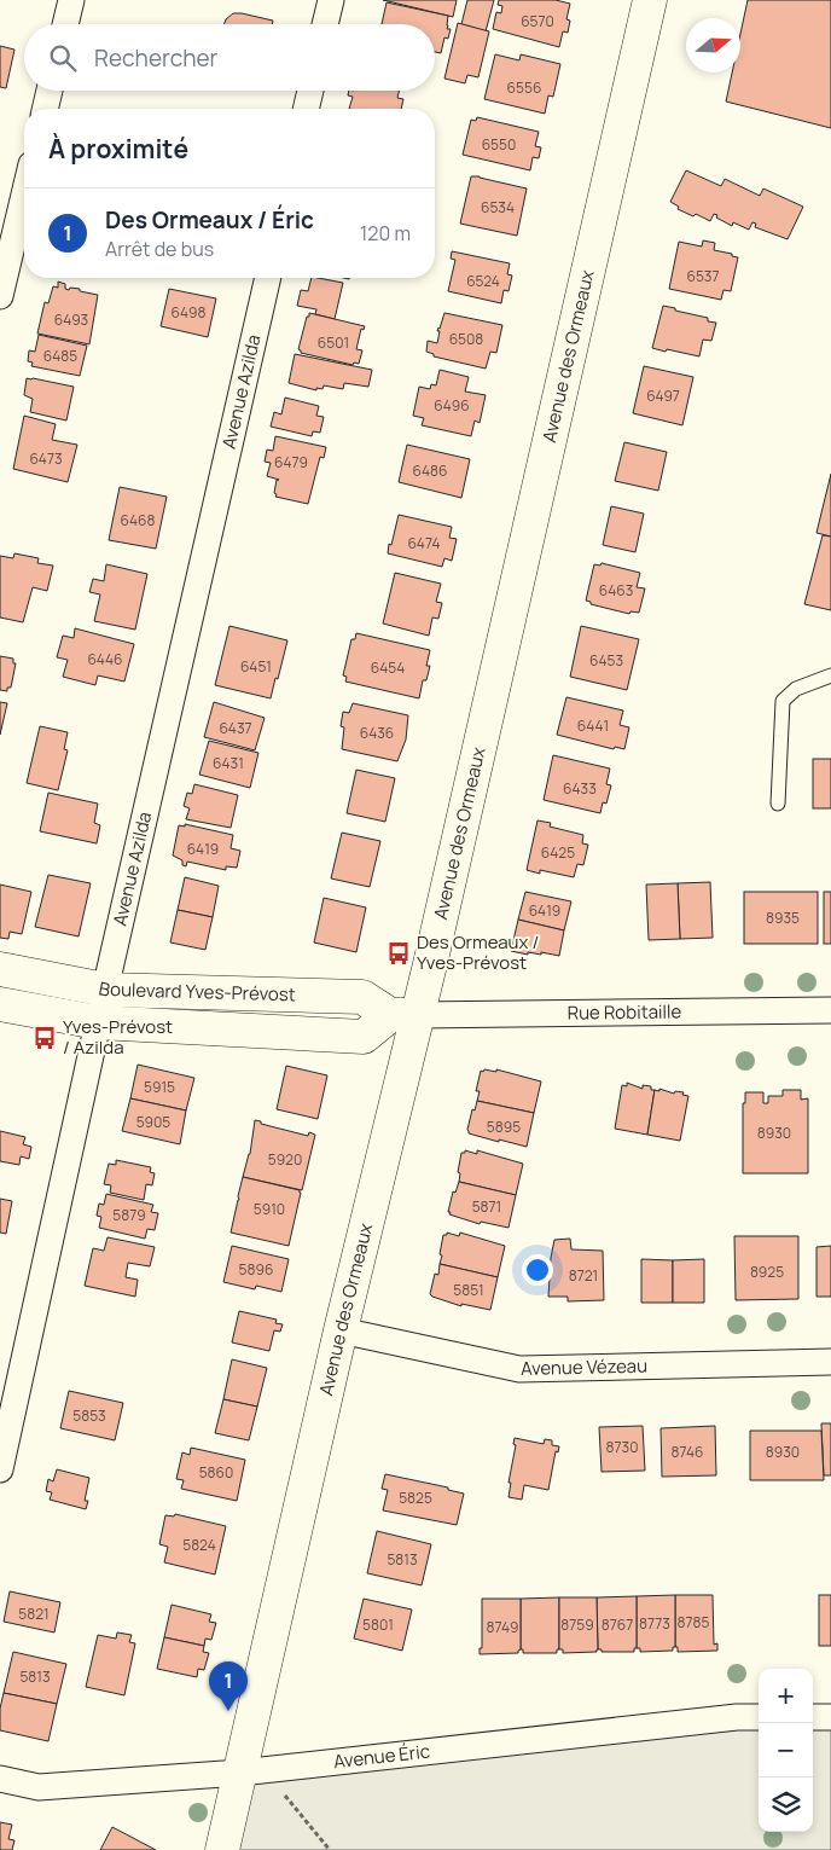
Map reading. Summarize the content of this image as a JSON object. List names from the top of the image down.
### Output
{
  "streets": {
    "street": [
      "Avenue des Ormeaux",
      "Avenue Azilda",
      "Boulevard Yves-Prévost",
      "Rue Robitaille",
      "Avenue Vézeau",
      "Avenue Éric"
    ]
  },
  "crossings": [
    ["Avenue des Ormeaux", "Boulevard Yves-Prévost"],
    ["Avenue des Ormeaux", "Rue Robitaille"],
    ["Avenue des Ormeaux", "Avenue Vézeau"],
    ["Avenue des Ormeaux", "Avenue Éric"],
    ["Avenue Azilda", "Boulevard Yves-Prévost"],
    ["Boulevard Yves-Prévost", "Rue Robitaille"]
  ],
  "places": {
    "bus stop": ["Des Ormeaux / Yves-Prévost", "Yves-Prévost / Azilda"]
  },
  "house_numbers": [
    "6570",
    "6556",
    "6550",
    "6534",
    "6537",
    "6524",
    "6498",
    "6493",
    "6508",
    "6501",
    "6485",
    "6497",
    "6496",
    "6473",
    "6479",
    "6486",
    "6468",
    "6474",
    "6463",
    "6446",
    "6453",
    "6451",
    "6454",
    "6441",
    "6437",
    "6436",
    "6431",
    "6433",
    "6419",
    "6425",
    "6419",
    "8935",
    "5915",
    "5905",
    "5895",
    "8930",
    "5920",
    "5871",
    "5910",
    "5879",
    "5896",
    "8925",
    "8721",
    "5851",
    "5853",
    "8730",
    "8746",
    "8930",
    "5860",
    "5825",
    "5824",
    "5813",
    "5821",
    "8785",
    "8773",
    "5801",
    "8759",
    "8767",
    "8749",
    "5813"
  ],
  "north": "right",
  "page": {
    "search": "Rechercher",
    "heading": "À proximité",
    "list": [
      {
        "mark": "1",
        "name": "Des Ormeaux / Éric",
        "note": "Arrêt de bus",
        "value": "120 m"
      }
    ],
    "pins": "1",
    "map_buttons": ["+", "−"]
  }
}
